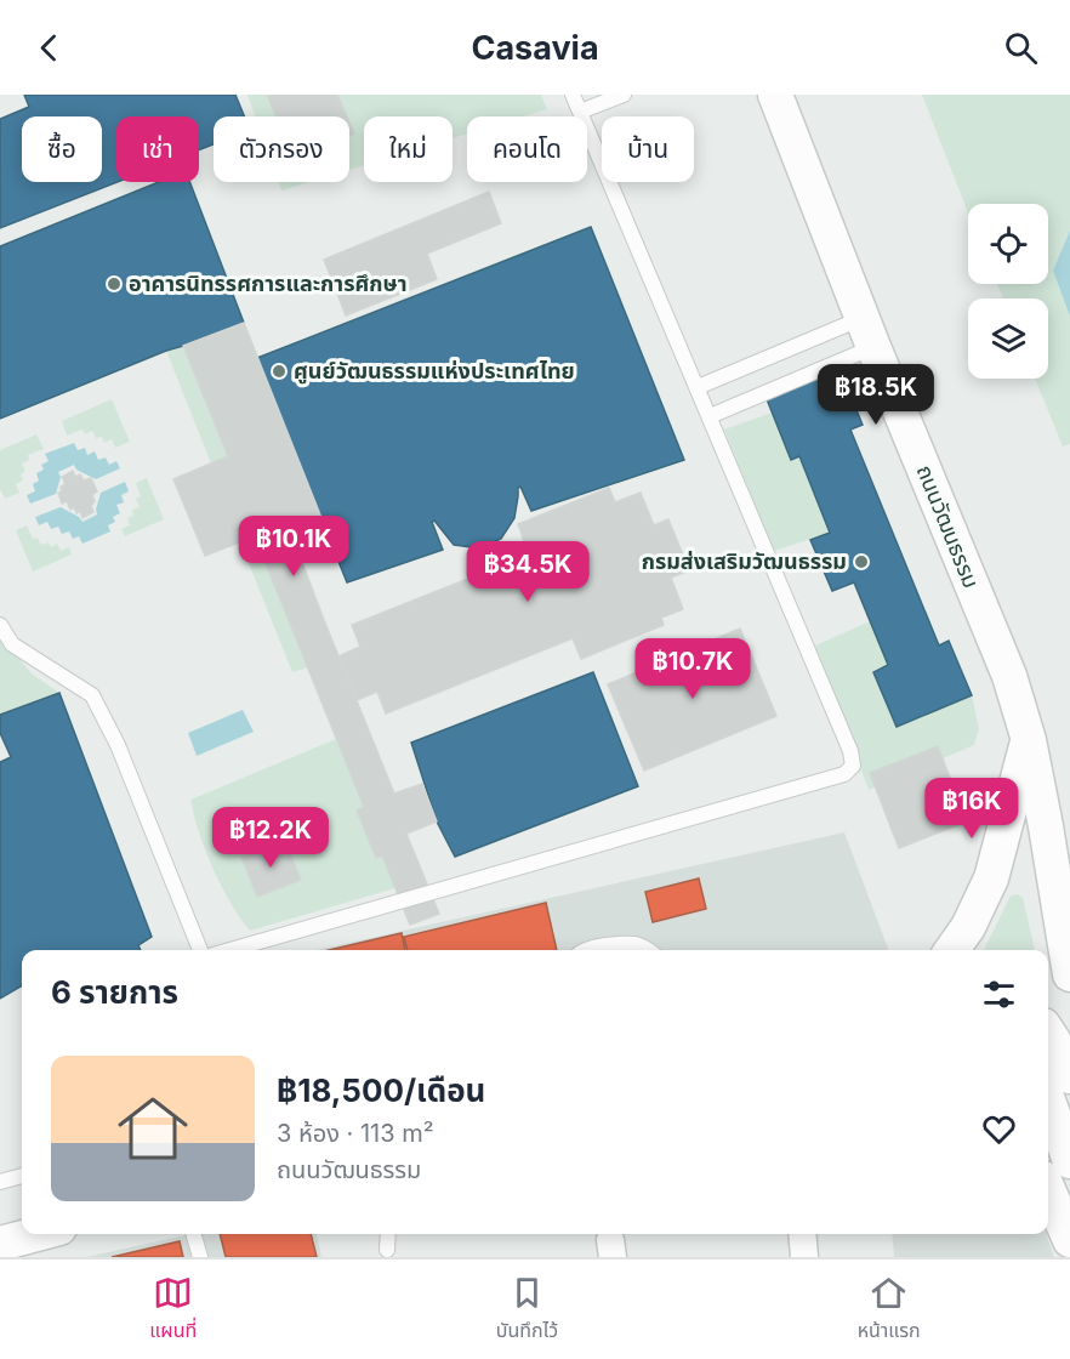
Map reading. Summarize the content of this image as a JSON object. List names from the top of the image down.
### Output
{
  "streets": {
    "street": ["ถนนวัฒนธรรม"]
  },
  "places": ["อาคารนิทรรศการและการศึกษา", "ศูนย์วัฒนธรรมแห่งประเทศไทย", "กรมส่งเสริมวัฒนธรรม"],
  "page": {
    "header": "Casavia",
    "chip": [
      "ซื้อ",
      "เช่า",
      "ตัวกรอง",
      "ใหม่",
      "คอนโด",
      "บ้าน"
    ],
    "price": [
      "฿18.5K",
      "฿10.1K",
      "฿34.5K",
      "฿10.7K",
      "฿16K",
      "฿12.2K"
    ],
    "heading": "6 รายการ",
    "list": [
      {
        "name": "฿18,500/เดือน",
        "note": "3 ห้อง · 113 m² · ถนนวัฒนธรรม"
      }
    ],
    "tabs": ["แผนที่", "บันทึกไว้", "หน้าแรก"]
  }
}
